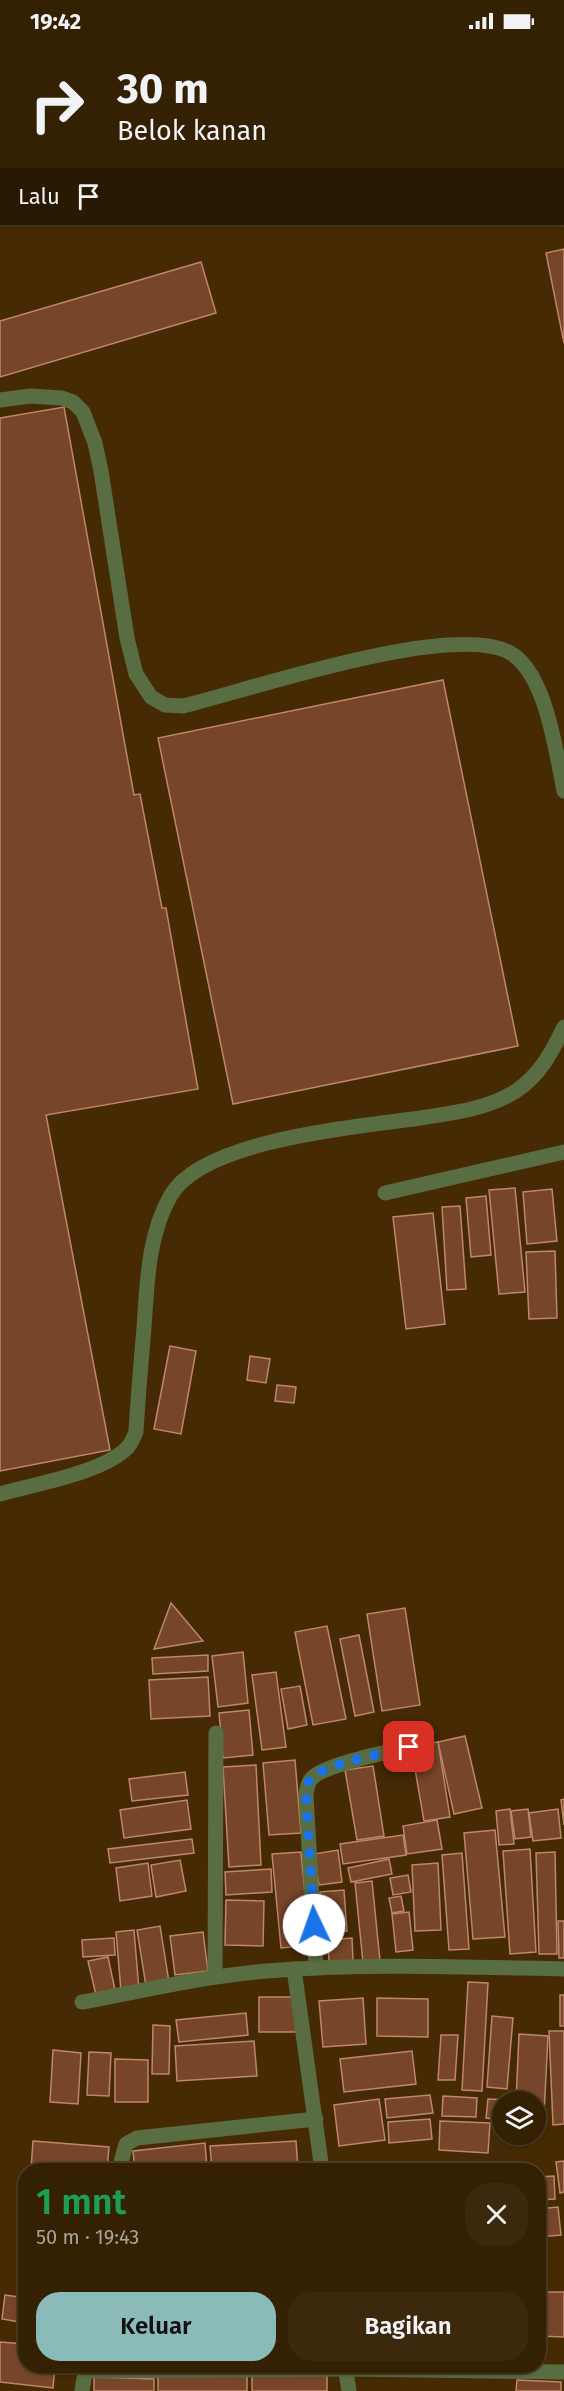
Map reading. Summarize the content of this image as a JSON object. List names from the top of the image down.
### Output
{
  "page": {
    "status": "19:42",
    "turn": ["30 m", "Belok kanan"],
    "then": "Lalu",
    "heading": ["1 mnt", "50 m · 19:43"],
    "buttons": ["Keluar", "Bagikan"]
  }
}
